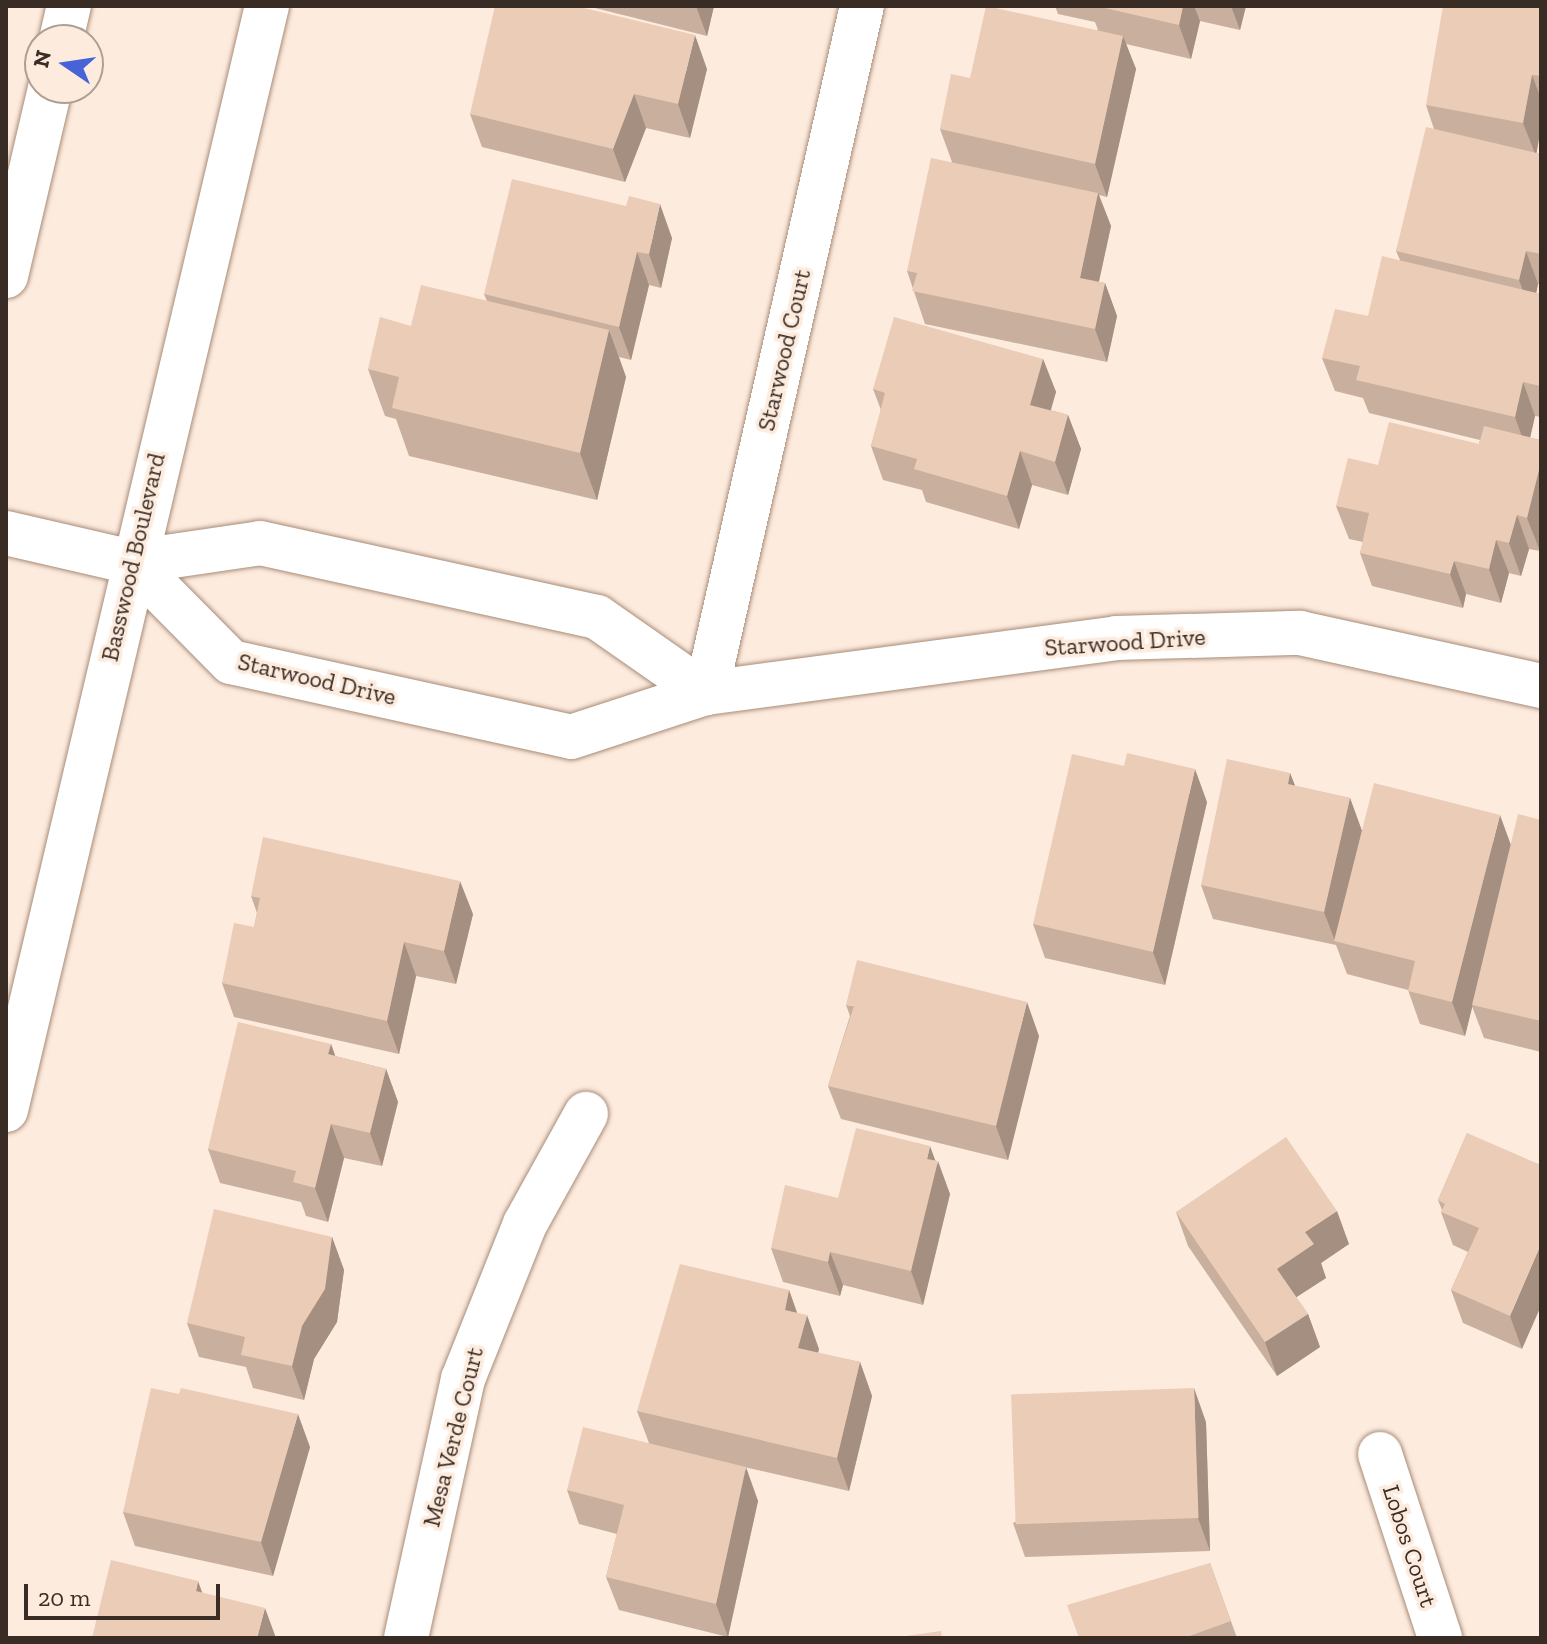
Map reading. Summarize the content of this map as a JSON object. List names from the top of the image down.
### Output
{
  "streets": {
    "street": [
      "Starwood Court",
      "Basswood Boulevard",
      "Starwood Drive",
      "Mesa Verde Court",
      "Lobos Court"
    ]
  },
  "crossings": [
    ["Starwood Court", "Starwood Drive"],
    ["Basswood Boulevard", "Starwood Drive"]
  ],
  "scale_bar": "20 m",
  "north": "left"
}
